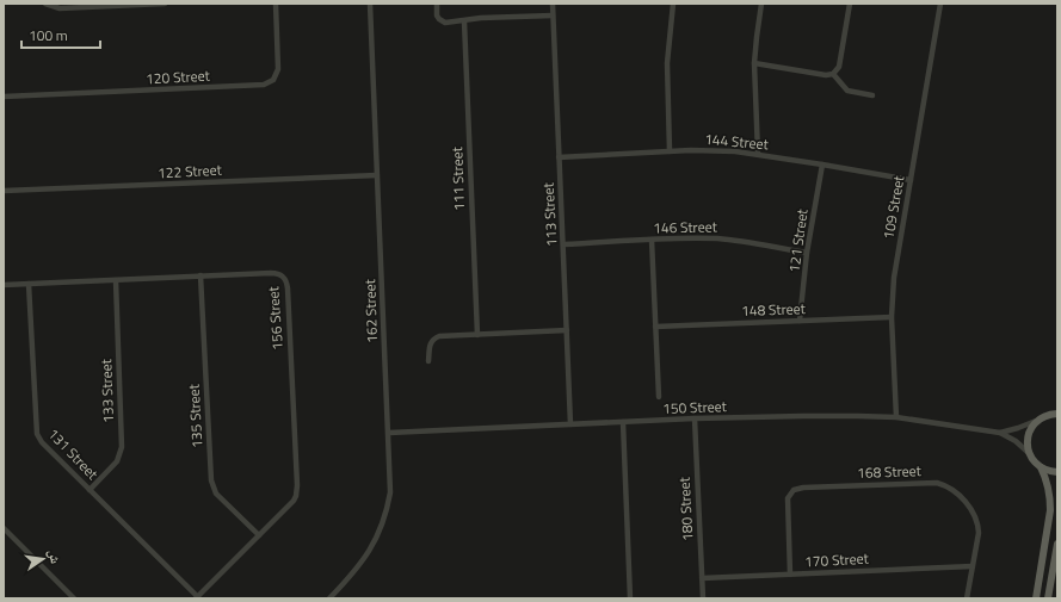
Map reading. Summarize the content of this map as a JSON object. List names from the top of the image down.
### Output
{
  "streets": {
    "street": [
      "120 Street",
      "144 Street",
      "122 Street",
      "111 Street",
      "109 Street",
      "113 Street",
      "146 Street",
      "121 Street",
      "148 Street",
      "162 Street",
      "156 Street",
      "133 Street",
      "150 Street",
      "135 Street",
      "131 Street",
      "168 Street",
      "180 Street",
      "170 Street"
    ]
  },
  "crossings": [
    ["144 Street", "109 Street"],
    ["144 Street", "113 Street"],
    ["144 Street", "121 Street"],
    ["122 Street", "162 Street"],
    ["109 Street", "148 Street"],
    ["109 Street", "150 Street"],
    ["113 Street", "146 Street"],
    ["113 Street", "150 Street"],
    ["146 Street", "121 Street"],
    ["121 Street", "148 Street"],
    ["162 Street", "150 Street"],
    ["156 Street", "133 Street"],
    ["156 Street", "135 Street"],
    ["156 Street", "131 Street"],
    ["133 Street", "131 Street"],
    ["150 Street", "180 Street"],
    ["168 Street", "170 Street"],
    ["180 Street", "170 Street"]
  ],
  "scale_bar": "100 m",
  "north": "right"
}
